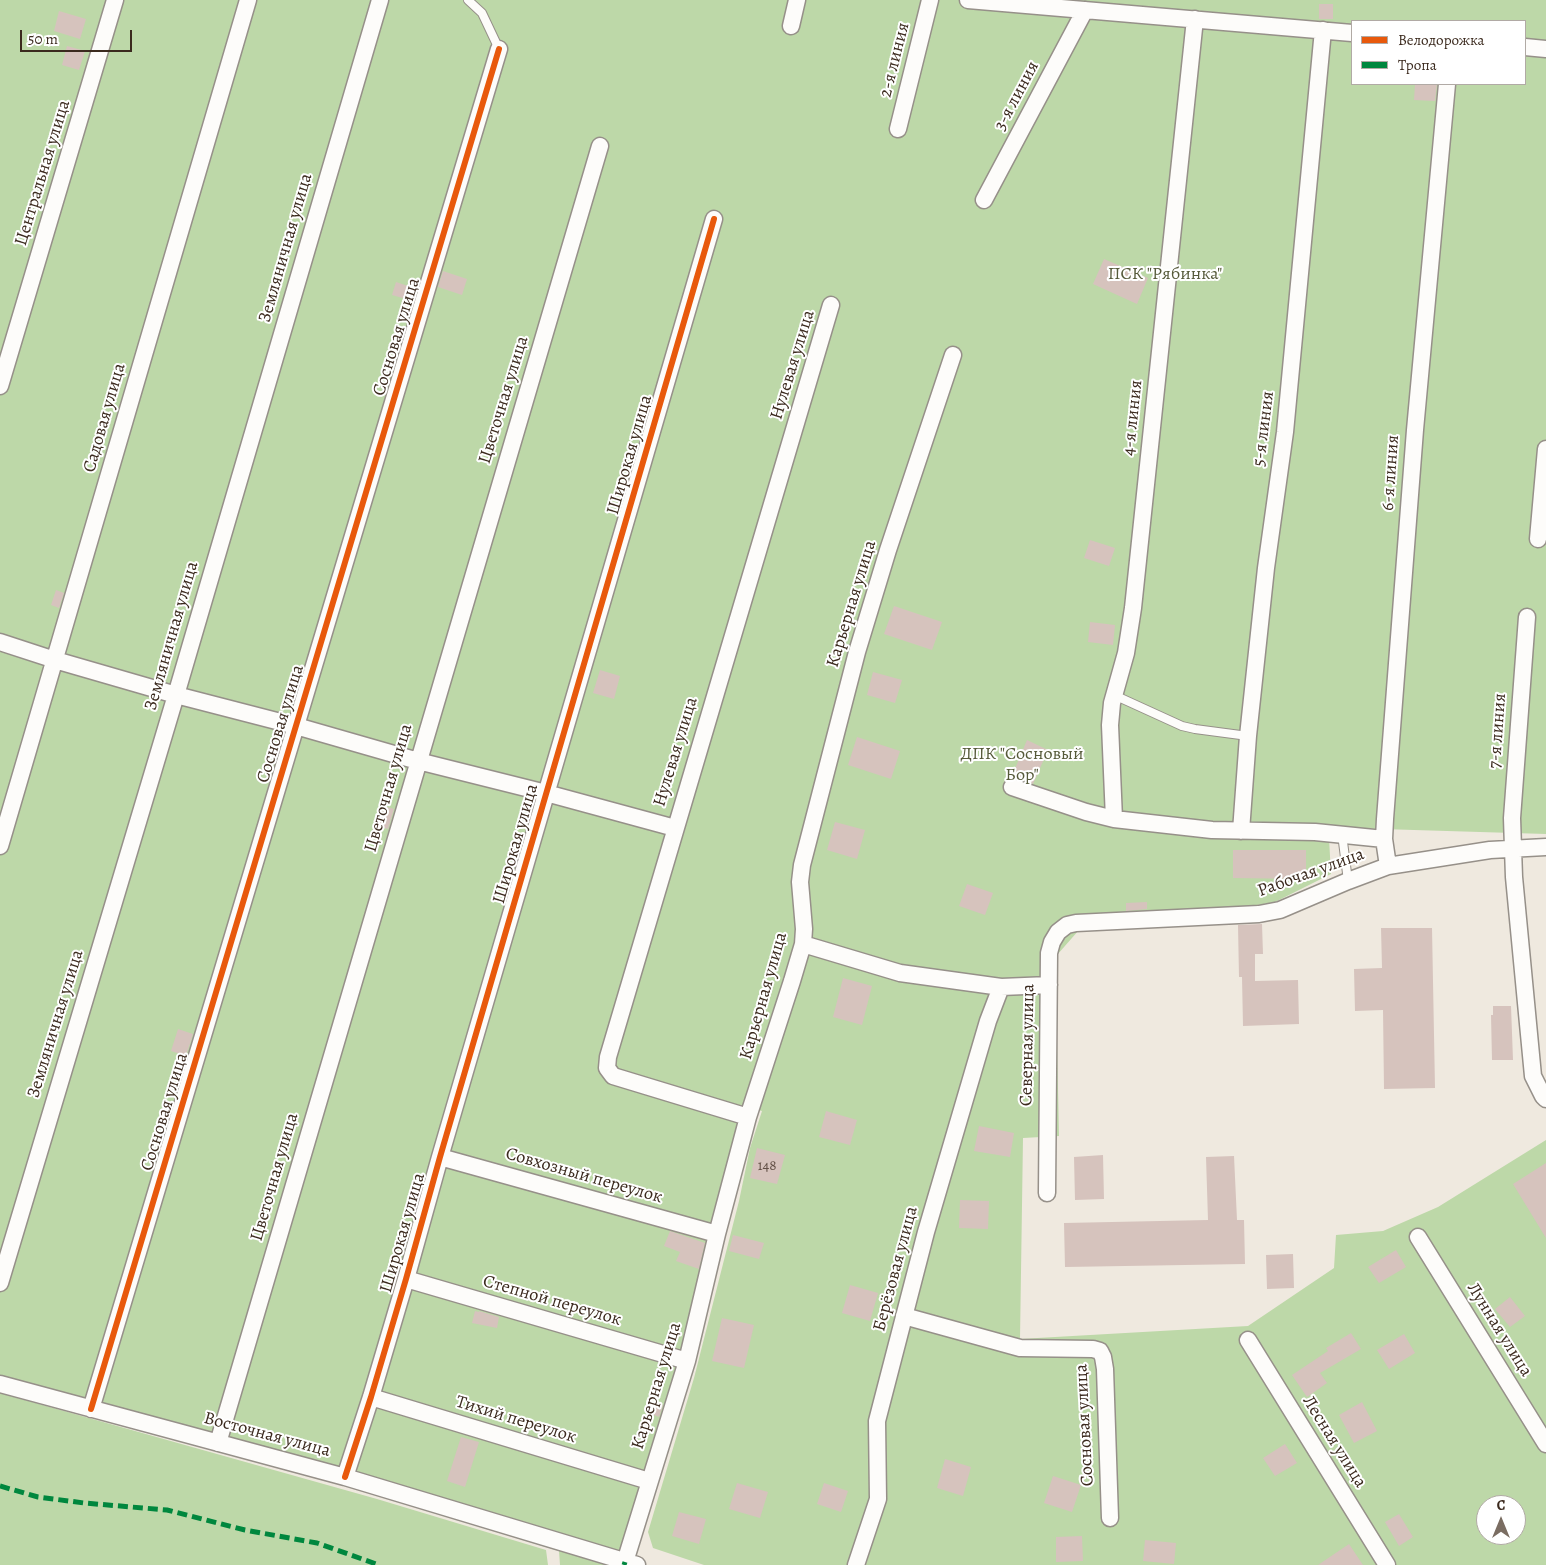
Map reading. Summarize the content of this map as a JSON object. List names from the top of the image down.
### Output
{
  "streets": {
    "street": [
      "2-я линия",
      "3-я линия",
      "Центральная улица",
      "Земляничная улица",
      "Сосновая улица",
      "Нулевая улица",
      "Цветочная улица",
      "Садовая улица",
      "4-я линия",
      "5-я линия",
      "Широкая улица",
      "6-я линия",
      "Карьерная улица",
      "7-я линия",
      "Рабочая улица",
      "Северная улица",
      "Совхозный переулок",
      "Берёзовая улица",
      "Степной переулок",
      "Лунная улица",
      "Тихий переулок",
      "Восточная улица",
      "Лесная улица"
    ]
  },
  "crossings": [
    ["Сосновая улица", "Берёзовая улица"],
    ["Сосновая улица", "Восточная улица"],
    ["Нулевая улица", "Карьерная улица"],
    ["Цветочная улица", "Восточная улица"],
    ["Широкая улица", "Совхозный переулок"],
    ["Широкая улица", "Степной переулок"],
    ["Широкая улица", "Тихий переулок"],
    ["Широкая улица", "Восточная улица"],
    ["6-я линия", "Рабочая улица"],
    ["Карьерная улица", "Совхозный переулок"],
    ["Карьерная улица", "Степной переулок"],
    ["Карьерная улица", "Тихий переулок"],
    ["Карьерная улица", "Восточная улица"],
    ["7-я линия", "Рабочая улица"],
    ["Рабочая улица", "Северная улица"]
  ],
  "parks": ["ПСК \"Рябинка\"", "ДПК \"Сосновый Бор\""],
  "house_numbers": ["148"],
  "legend": ["Велодорожка", "Тропа"],
  "scale_bar": "50 m",
  "north": "top"
}
